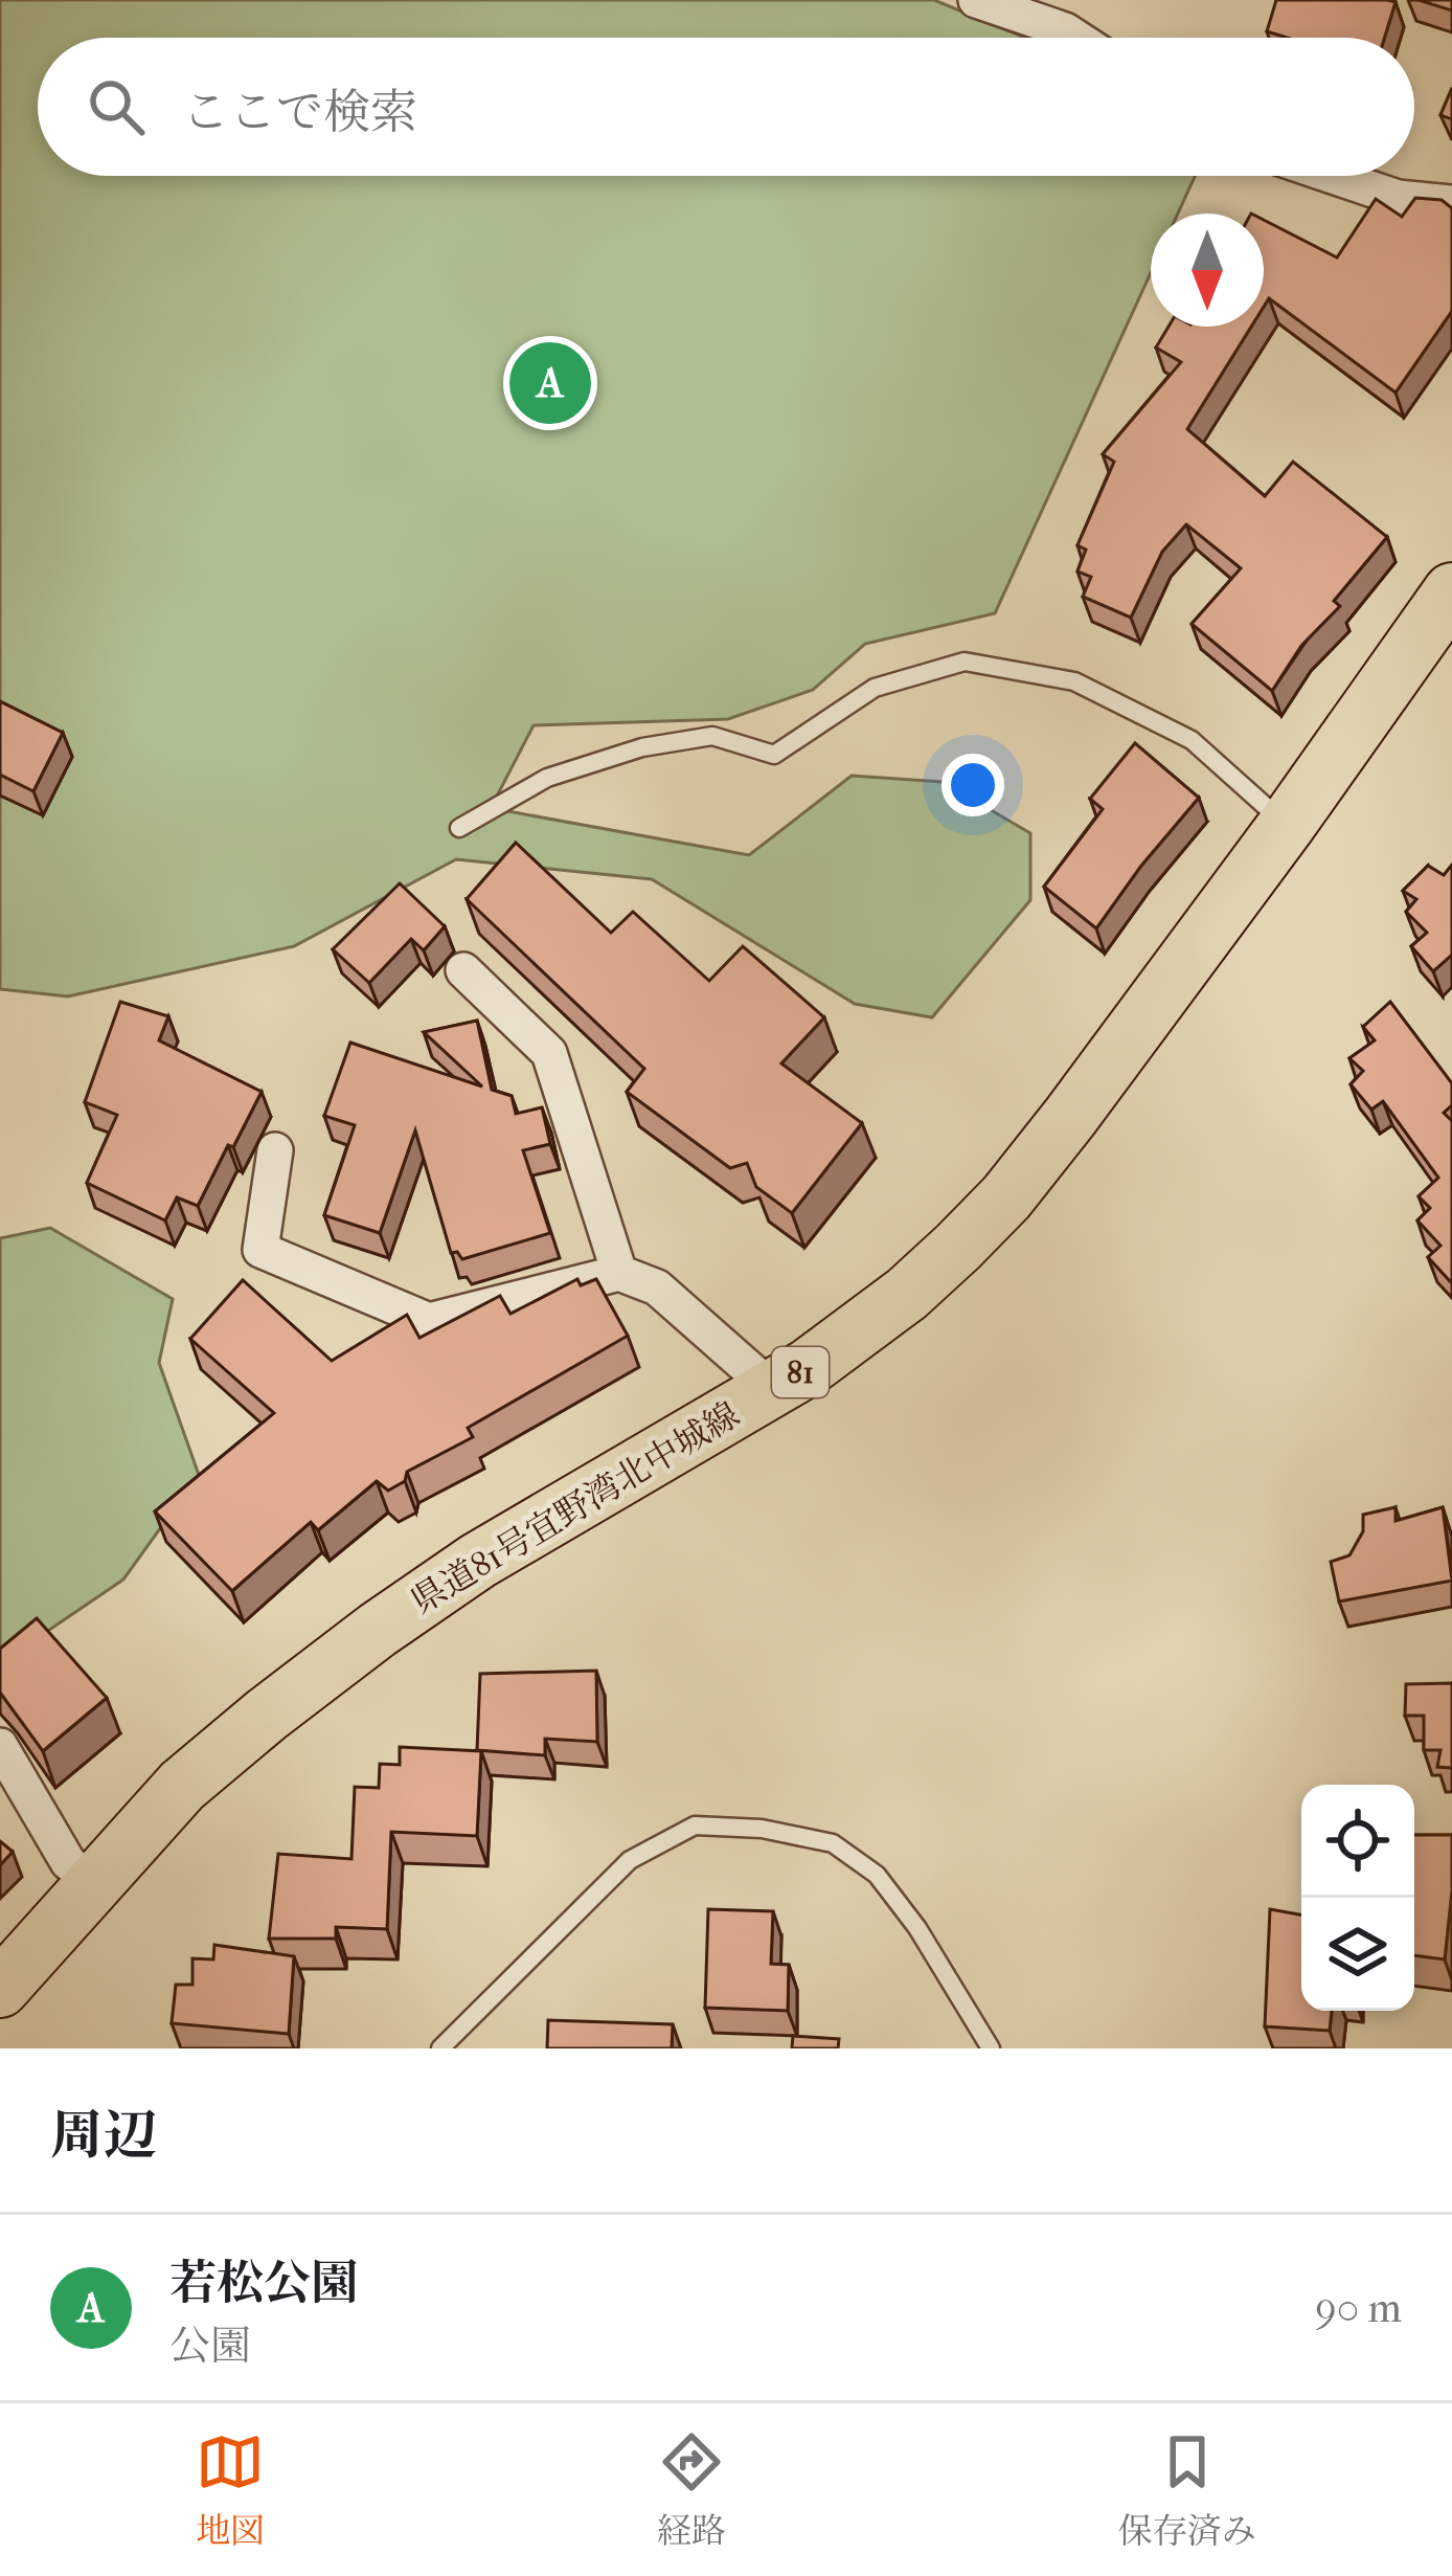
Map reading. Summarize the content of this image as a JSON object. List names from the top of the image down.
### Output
{
  "streets": {
    "main road": ["81", "県道81号宜野湾北中城線"]
  },
  "north": "bottom",
  "page": {
    "search": "ここで検索",
    "pins": "A",
    "heading": "周辺",
    "list": [
      {
        "mark": "A",
        "name": "若松公園",
        "note": "公園",
        "value": "90 m"
      }
    ],
    "nav": ["地図", "経路", "保存済み"]
  }
}
